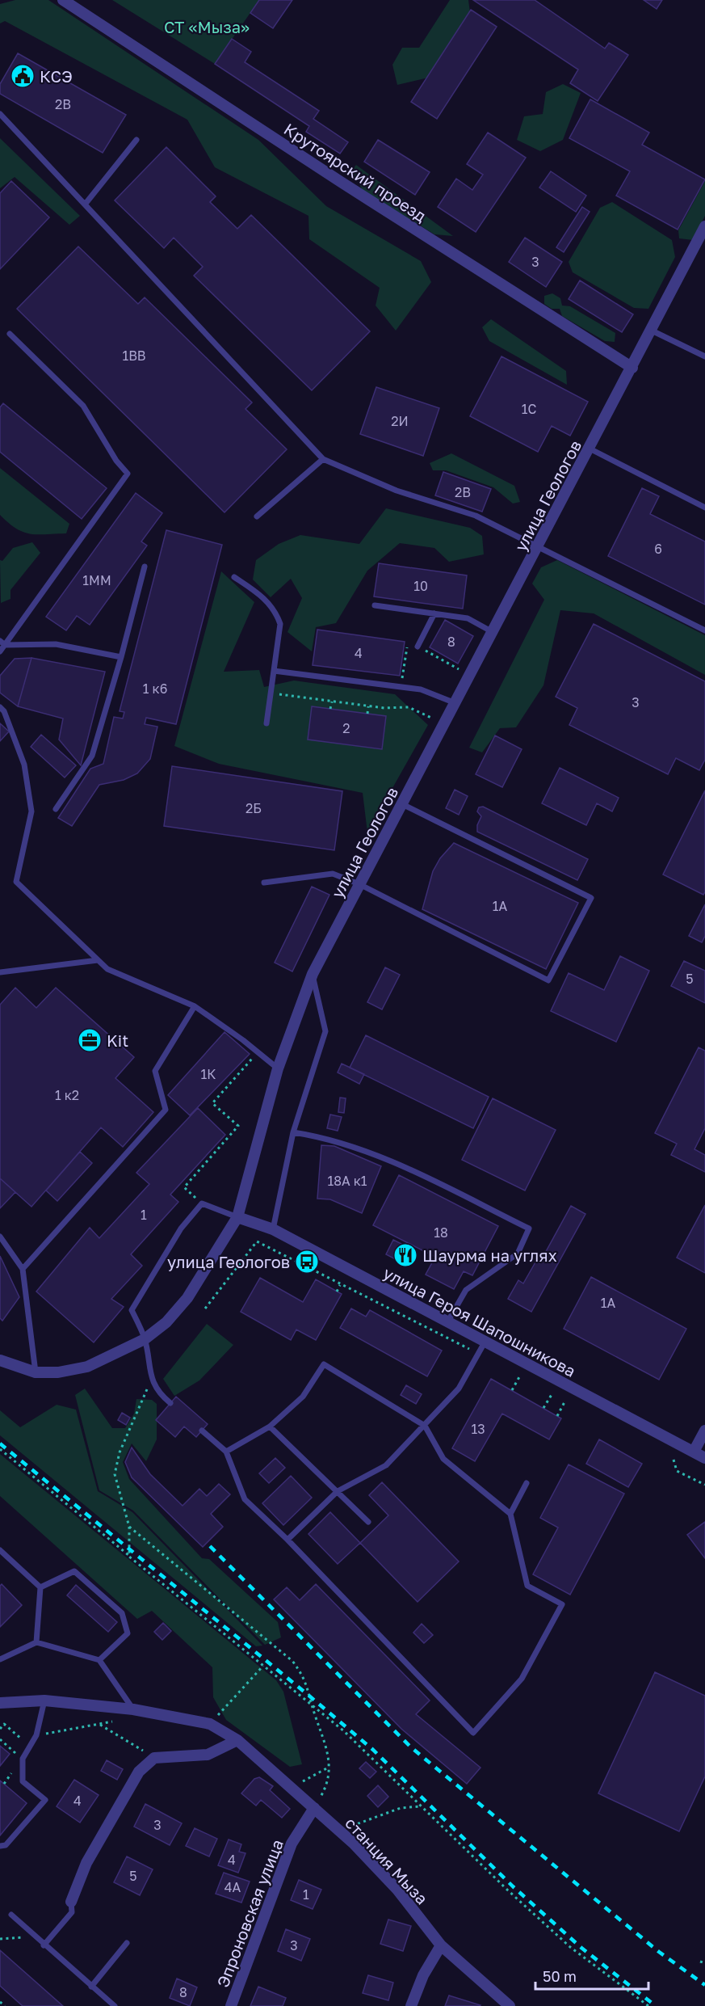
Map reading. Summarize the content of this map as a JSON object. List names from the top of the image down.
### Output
{
  "streets": {
    "street": [
      "Крутоярский проезд",
      "улица Геологов",
      "улица Героя Шапошникова",
      "станция Мыза",
      "Эпроновская улица"
    ]
  },
  "crossings": [
    ["Крутоярский проезд", "улица Геологов"],
    ["улица Геологов", "улица Героя Шапошникова"],
    ["станция Мыза", "Эпроновская улица"]
  ],
  "parks": ["СТ «Мыза»"],
  "places": {
    "public building": ["КСЭ"],
    "office": ["Kit"],
    "restaurant": ["Шаурма на углях"],
    "bus stop": ["улица Геологов"]
  },
  "house_numbers": [
    "2В",
    "3",
    "1ВВ",
    "1С",
    "2И",
    "2В",
    "6",
    "1ММ",
    "10",
    "8",
    "4",
    "1 к6",
    "3",
    "2",
    "2Б",
    "1А",
    "5",
    "1К",
    "1 к2",
    "18А к1",
    "1",
    "18",
    "1А",
    "13",
    "4",
    "3",
    "4",
    "5",
    "4А",
    "1",
    "3",
    "8"
  ],
  "scale_bar": "50 m"
}
